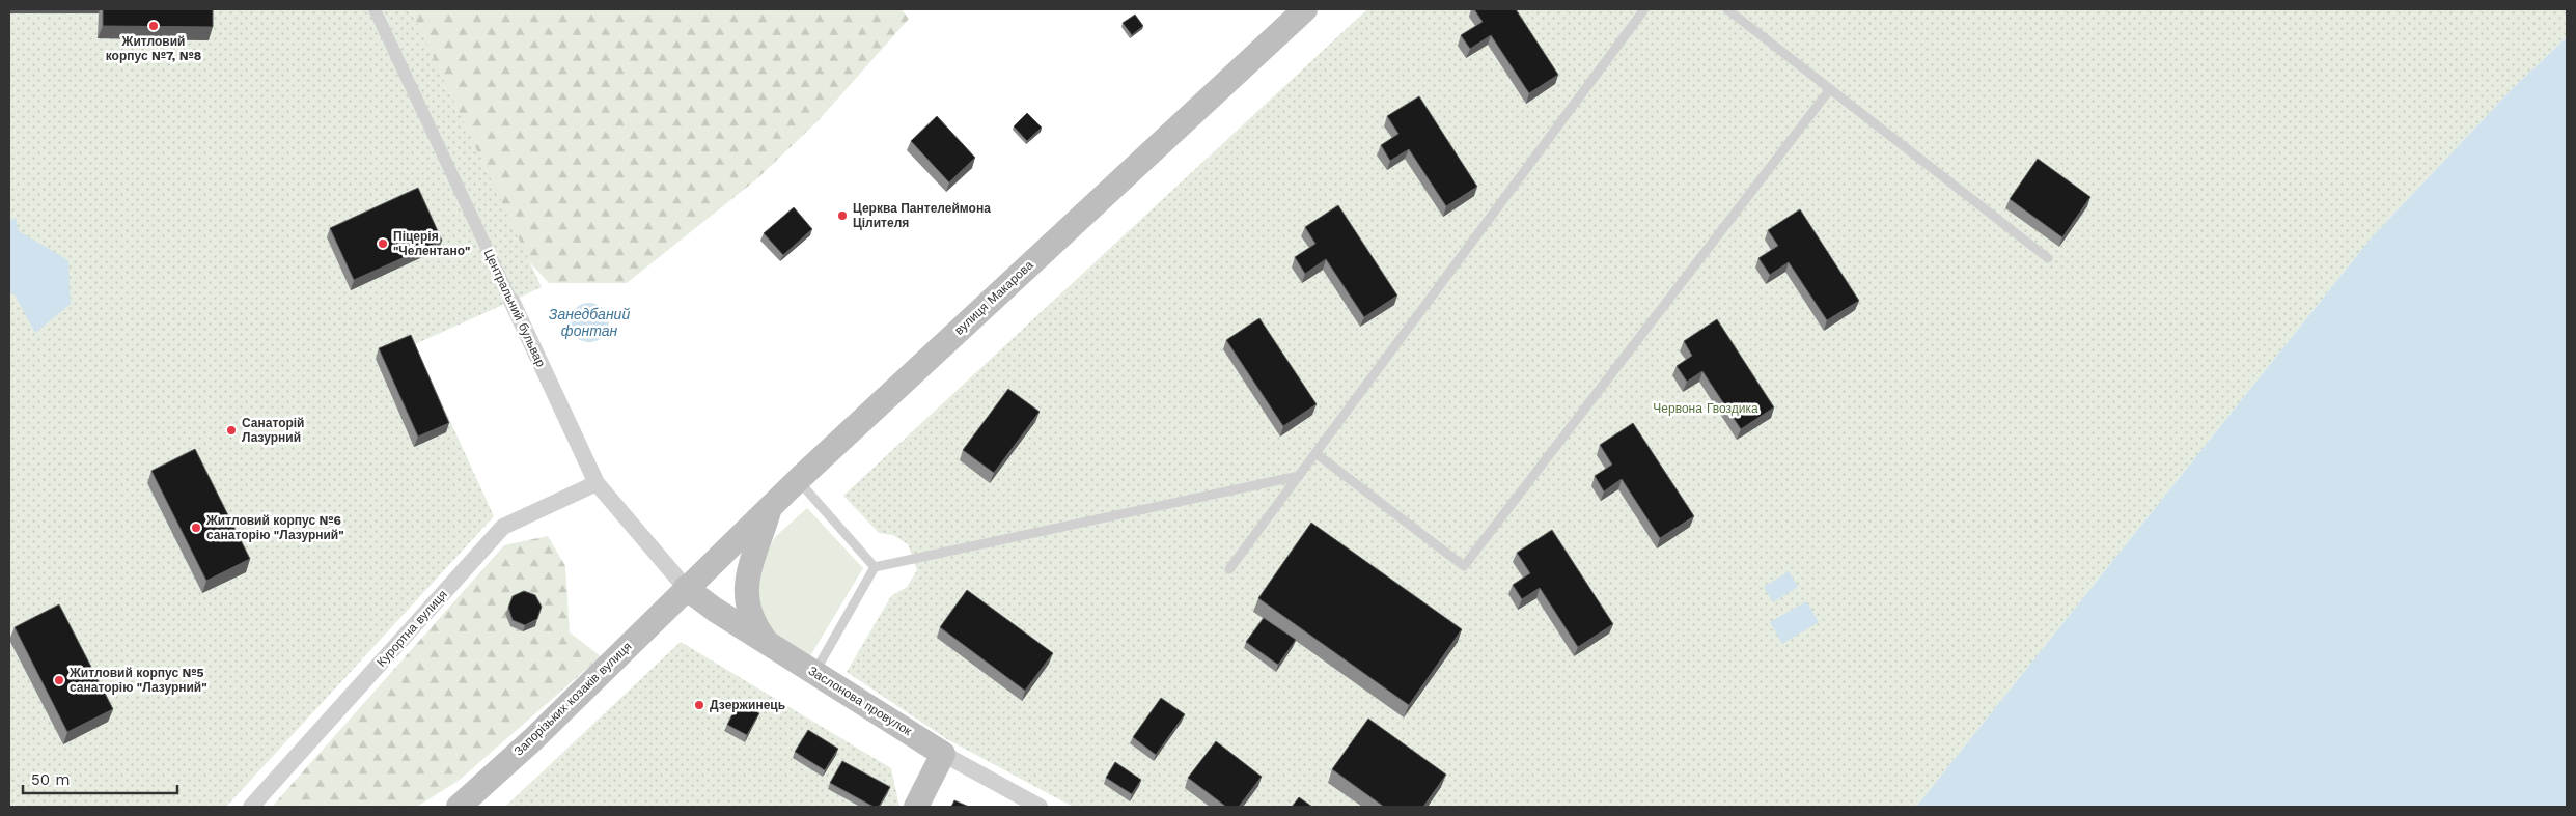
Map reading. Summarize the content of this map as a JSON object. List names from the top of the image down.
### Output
{
  "streets": {
    "main road": ["вулиця Макарова", "Запорізьких козаків вулиця", "Заслонова провулок"],
    "street": ["Центральний бульвар", "Курортна вулиця"]
  },
  "crossings": [
    ["вулиця Макарова", "Центральний бульвар"],
    ["вулиця Макарова", "Запорізьких козаків вулиця"],
    ["вулиця Макарова", "Заслонова провулок"],
    ["Центральний бульвар", "Курортна вулиця"],
    ["Центральний бульвар", "Запорізьких козаків вулиця"],
    ["Центральний бульвар", "Заслонова провулок"],
    ["Запорізьких козаків вулиця", "Заслонова провулок"]
  ],
  "water": ["Занедбаний фонтан"],
  "parks": ["Червона Гвоздика"],
  "places": [
    "Житловий корпус №7, №8",
    "Церква Пантелеймона Цілителя",
    "Піцерія \"Челентано\"",
    "Санаторій Лазурний",
    "Житловий корпус №6 санаторію \"Лазурний\"",
    "Житловий корпус №5 санаторію \"Лазурний\"",
    "Дзержинець"
  ],
  "scale_bar": "50 m"
}
